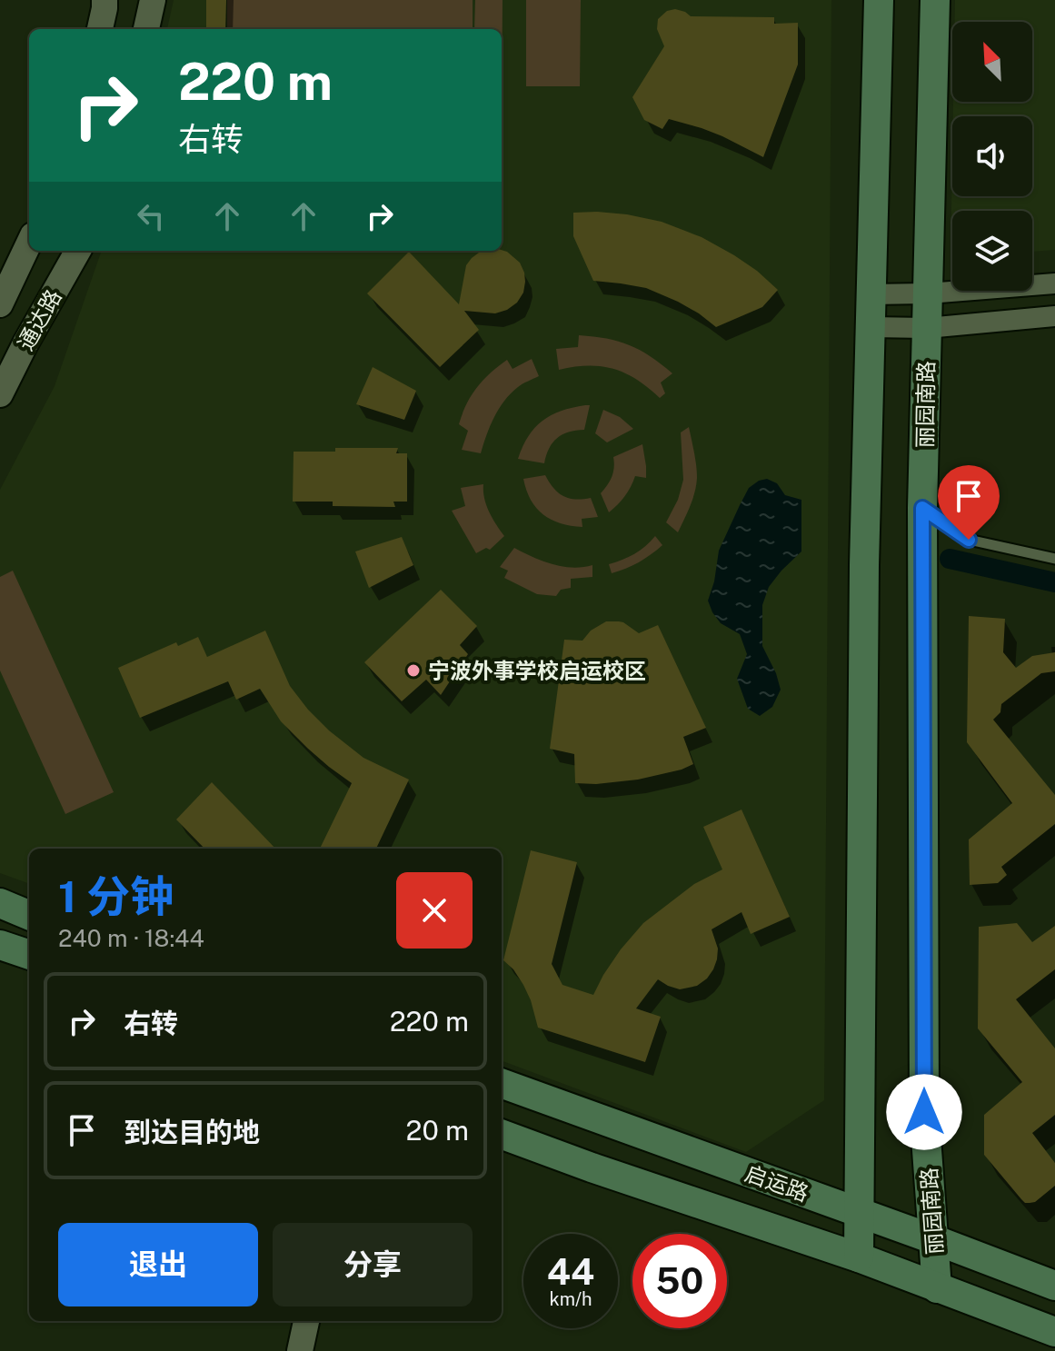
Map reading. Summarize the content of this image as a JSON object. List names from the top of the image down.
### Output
{
  "streets": {
    "main road": ["丽园南路", "启运路"],
    "street": ["通达路"]
  },
  "crossings": [
    ["丽园南路", "启运路"]
  ],
  "places": ["宁波外事学校启运校区"],
  "north": "top left",
  "page": {
    "turn": ["220 m", "右转"],
    "heading": ["1 分钟", "240 m · 18:44"],
    "list": [
      {
        "name": "右转",
        "value": "220 m"
      },
      {
        "name": "到达目的地",
        "value": "20 m"
      }
    ],
    "buttons": ["退出", "分享"],
    "speed": "44 km/h",
    "limit": "50"
  }
}
